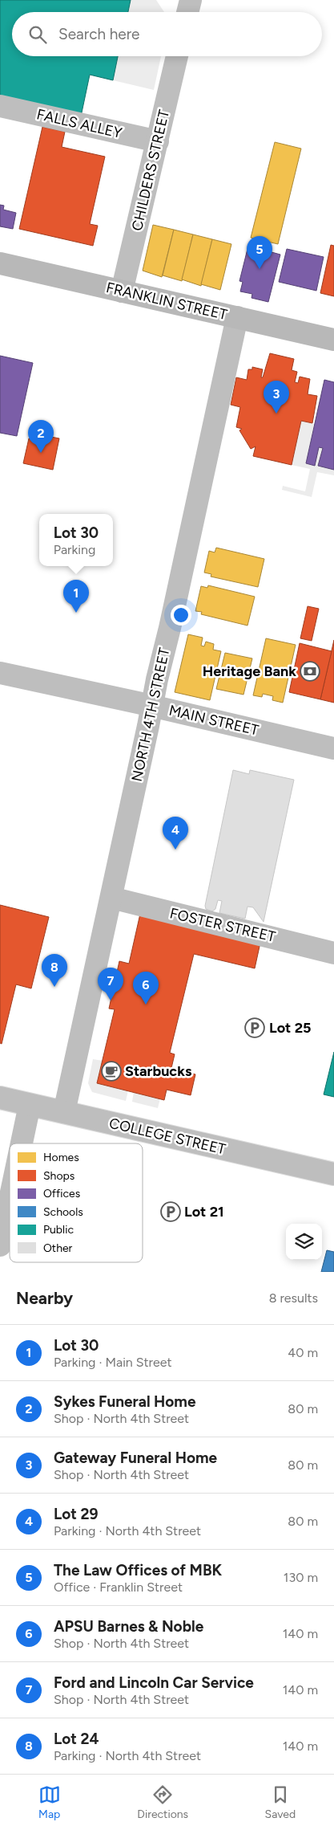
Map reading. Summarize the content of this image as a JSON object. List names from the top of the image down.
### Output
{
  "streets": {
    "street": [
      "FALLS ALLEY",
      "CHILDERS STREET",
      "FRANKLIN STREET",
      "NORTH 4TH STREET",
      "MAIN STREET",
      "FOSTER STREET",
      "COLLEGE STREET"
    ]
  },
  "crossings": [
    ["FALLS ALLEY", "CHILDERS STREET"],
    ["CHILDERS STREET", "FRANKLIN STREET"],
    ["FRANKLIN STREET", "NORTH 4TH STREET"],
    ["NORTH 4TH STREET", "MAIN STREET"],
    ["NORTH 4TH STREET", "FOSTER STREET"],
    ["NORTH 4TH STREET", "COLLEGE STREET"]
  ],
  "places": {
    "bank": ["Heritage Bank"],
    "parking": ["Lot 25", "Lot 21"],
    "cafe": ["Starbucks"]
  },
  "legend": [
    "Homes",
    "Shops",
    "Offices",
    "Schools",
    "Public",
    "Other"
  ],
  "page": {
    "search": "Search here",
    "pins": [
      "5",
      "3",
      "2",
      "1",
      "4",
      "8",
      "7",
      "6"
    ],
    "popup": ["Lot 30", "Parking"],
    "heading": ["Nearby", "8 results"],
    "list": [
      {
        "mark": "1",
        "name": "Lot 30",
        "note": "Parking · Main Street",
        "value": "40 m"
      },
      {
        "mark": "2",
        "name": "Sykes Funeral Home",
        "note": "Shop · North 4th Street",
        "value": "80 m"
      },
      {
        "mark": "3",
        "name": "Gateway Funeral Home",
        "note": "Shop · North 4th Street",
        "value": "80 m"
      },
      {
        "mark": "4",
        "name": "Lot 29",
        "note": "Parking · North 4th Street",
        "value": "80 m"
      },
      {
        "mark": "5",
        "name": "The Law Offices of MBK",
        "note": "Office · Franklin Street",
        "value": "130 m"
      },
      {
        "mark": "6",
        "name": "APSU Barnes & Noble",
        "note": "Shop · North 4th Street",
        "value": "140 m"
      },
      {
        "mark": "7",
        "name": "Ford and Lincoln Car Service",
        "note": "Shop · North 4th Street",
        "value": "140 m"
      },
      {
        "mark": "8",
        "name": "Lot 24",
        "note": "Parking · North 4th Street",
        "value": "140 m"
      }
    ],
    "nav": ["Map", "Directions", "Saved"]
  }
}
